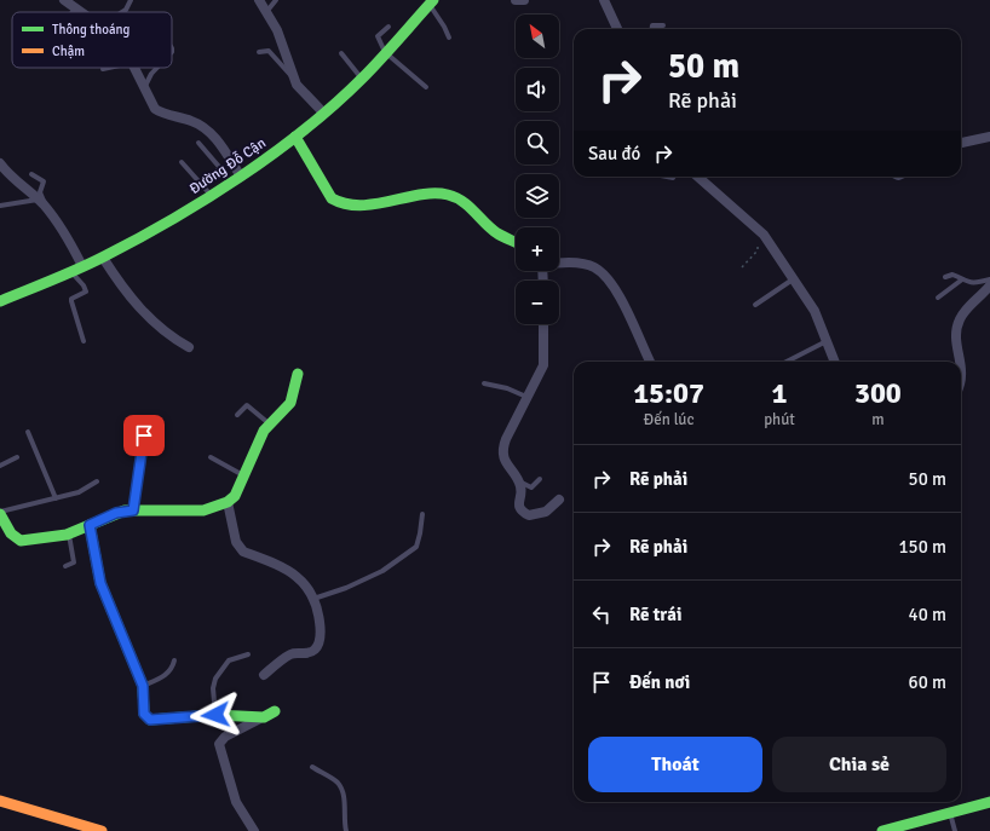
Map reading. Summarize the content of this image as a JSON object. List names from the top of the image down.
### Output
{
  "streets": {
    "street": ["Đường Đỗ Cận"]
  },
  "legend": ["Thông thoáng", "Chậm"],
  "north": "top left",
  "page": {
    "map_buttons": ["+", "−"],
    "turn": ["50 m", "Rẽ phải"],
    "then": "Sau đó",
    "eta": [
      "15:07",
      "Đến lúc",
      "1",
      "phút",
      "300",
      "m"
    ],
    "list": [
      {
        "name": "Rẽ phải",
        "value": "50 m"
      },
      {
        "name": "Rẽ phải",
        "value": "150 m"
      },
      {
        "name": "Rẽ trái",
        "value": "40 m"
      },
      {
        "name": "Đến nơi",
        "value": "60 m"
      }
    ],
    "buttons": ["Thoát", "Chia sẻ"]
  }
}
